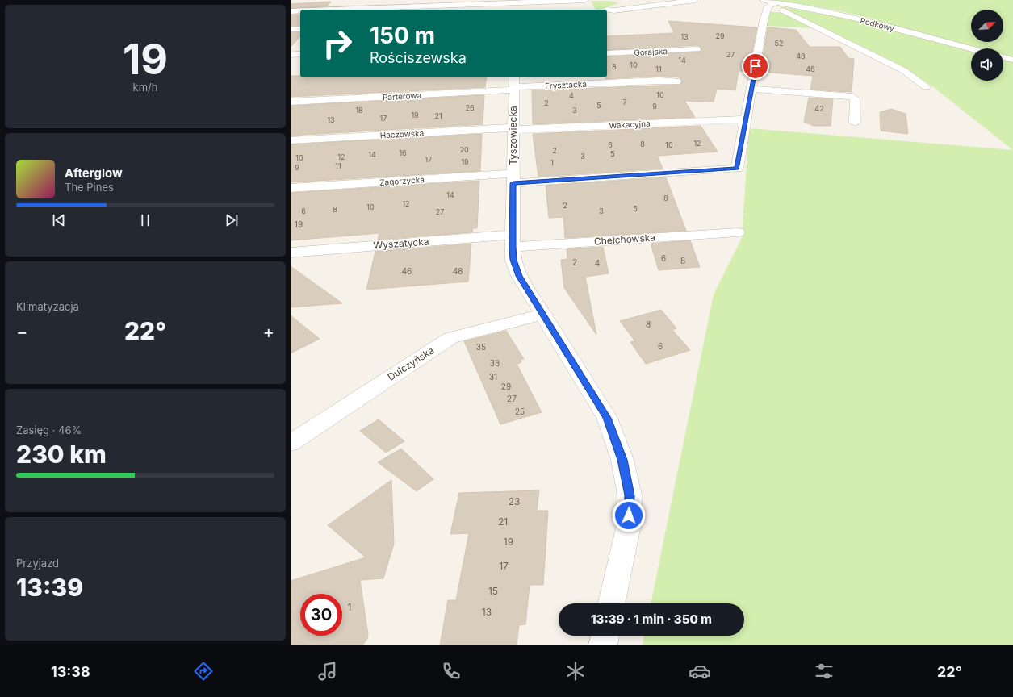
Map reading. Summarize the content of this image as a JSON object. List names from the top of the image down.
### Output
{
  "streets": {
    "street": [
      "Podkowy",
      "Gorajska",
      "Frysztacka",
      "Parterowa",
      "Wakacyjna",
      "Haczowska",
      "Tyszowiecka",
      "Zagorzycka",
      "Chełchowska",
      "Wyszatycka",
      "Dulczyńska"
    ]
  },
  "crossings": [
    ["Frysztacka", "Parterowa"],
    ["Frysztacka", "Tyszowiecka"],
    ["Parterowa", "Tyszowiecka"],
    ["Wakacyjna", "Haczowska"],
    ["Wakacyjna", "Tyszowiecka"],
    ["Wakacyjna", "Zagorzycka"],
    ["Haczowska", "Tyszowiecka"],
    ["Tyszowiecka", "Zagorzycka"],
    ["Tyszowiecka", "Chełchowska"],
    ["Tyszowiecka", "Wyszatycka"],
    ["Tyszowiecka", "Dulczyńska"],
    ["Chełchowska", "Wyszatycka"]
  ],
  "house_numbers": [
    "29",
    "13",
    "52",
    "27",
    "48",
    "14",
    "10",
    "8",
    "11",
    "46",
    "10",
    "4",
    "7",
    "2",
    "5",
    "9",
    "26",
    "42",
    "18",
    "3",
    "19",
    "21",
    "17",
    "13",
    "12",
    "8",
    "6",
    "10",
    "20",
    "2",
    "16",
    "5",
    "14",
    "3",
    "12",
    "10",
    "17",
    "19",
    "1",
    "11",
    "9",
    "14",
    "8",
    "12",
    "2",
    "10",
    "5",
    "8",
    "6",
    "3",
    "27",
    "19",
    "6",
    "8",
    "2",
    "4",
    "46",
    "48",
    "8",
    "6",
    "35",
    "33",
    "31",
    "29",
    "27",
    "25",
    "23",
    "21",
    "19",
    "17",
    "15",
    "1",
    "13"
  ],
  "north": "top right",
  "page": {
    "tile": [
      ["19", "km/h"],
      "Klimatyzacja",
      ["Zasięg · 46%", "230 km"],
      ["Przyjazd", "13:39"]
    ],
    "turn": ["150 m", "Rościszewska"],
    "song": ["Afterglow", "The Pines"],
    "heat": ["−", "22°", "+"],
    "limit": "30",
    "trip": "13:39 · 1 min · 350 m",
    "tabs": ["13:38", "22°"]
  }
}
